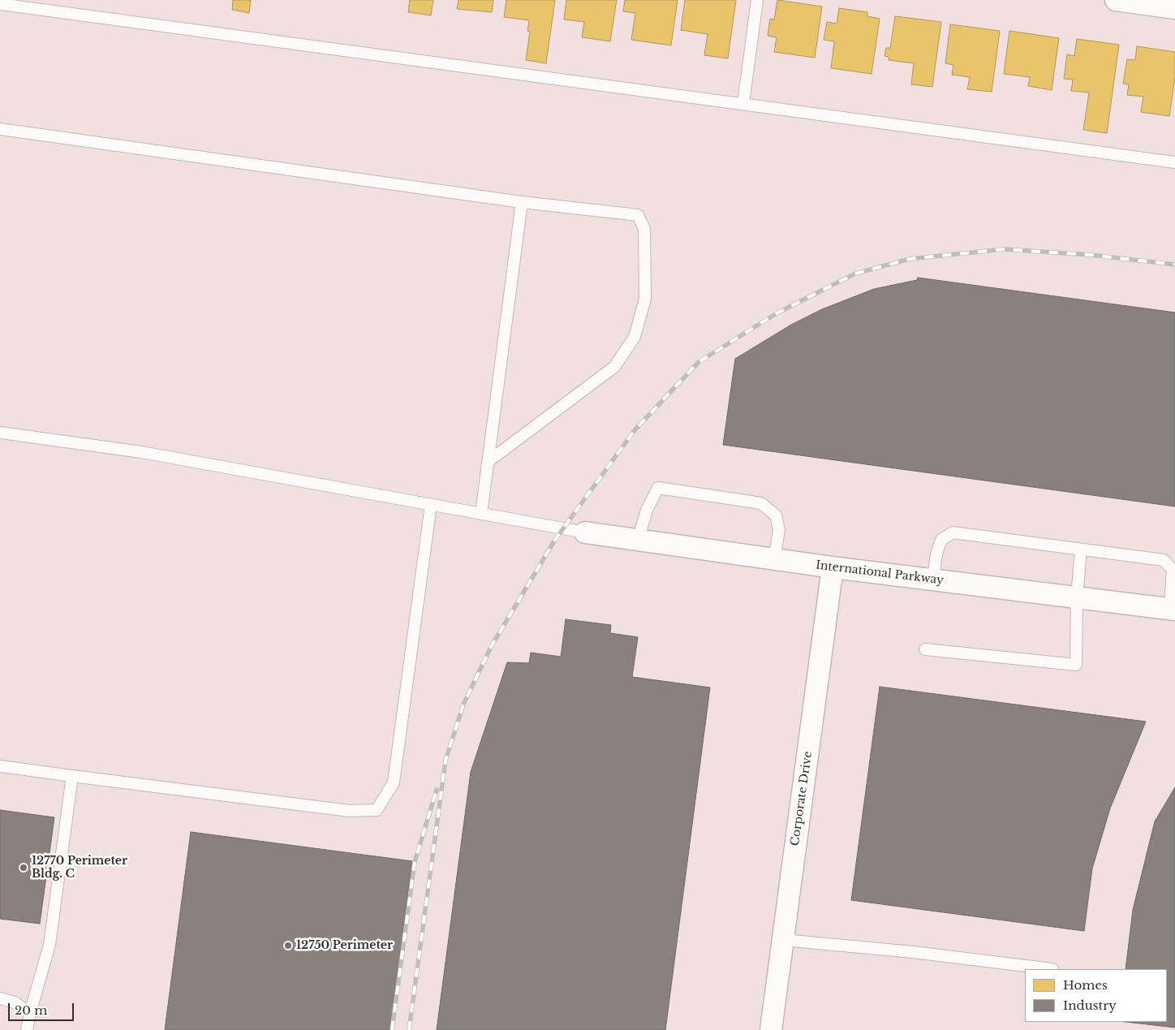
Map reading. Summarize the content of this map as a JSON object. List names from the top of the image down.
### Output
{
  "streets": {
    "street": ["International Parkway", "Corporate Drive"]
  },
  "crossings": [
    ["International Parkway", "Corporate Drive"]
  ],
  "places": ["12770 Perimeter Bldg. C", "12750 Perimeter"],
  "legend": ["Homes", "Industry"],
  "scale_bar": "20 m"
}
